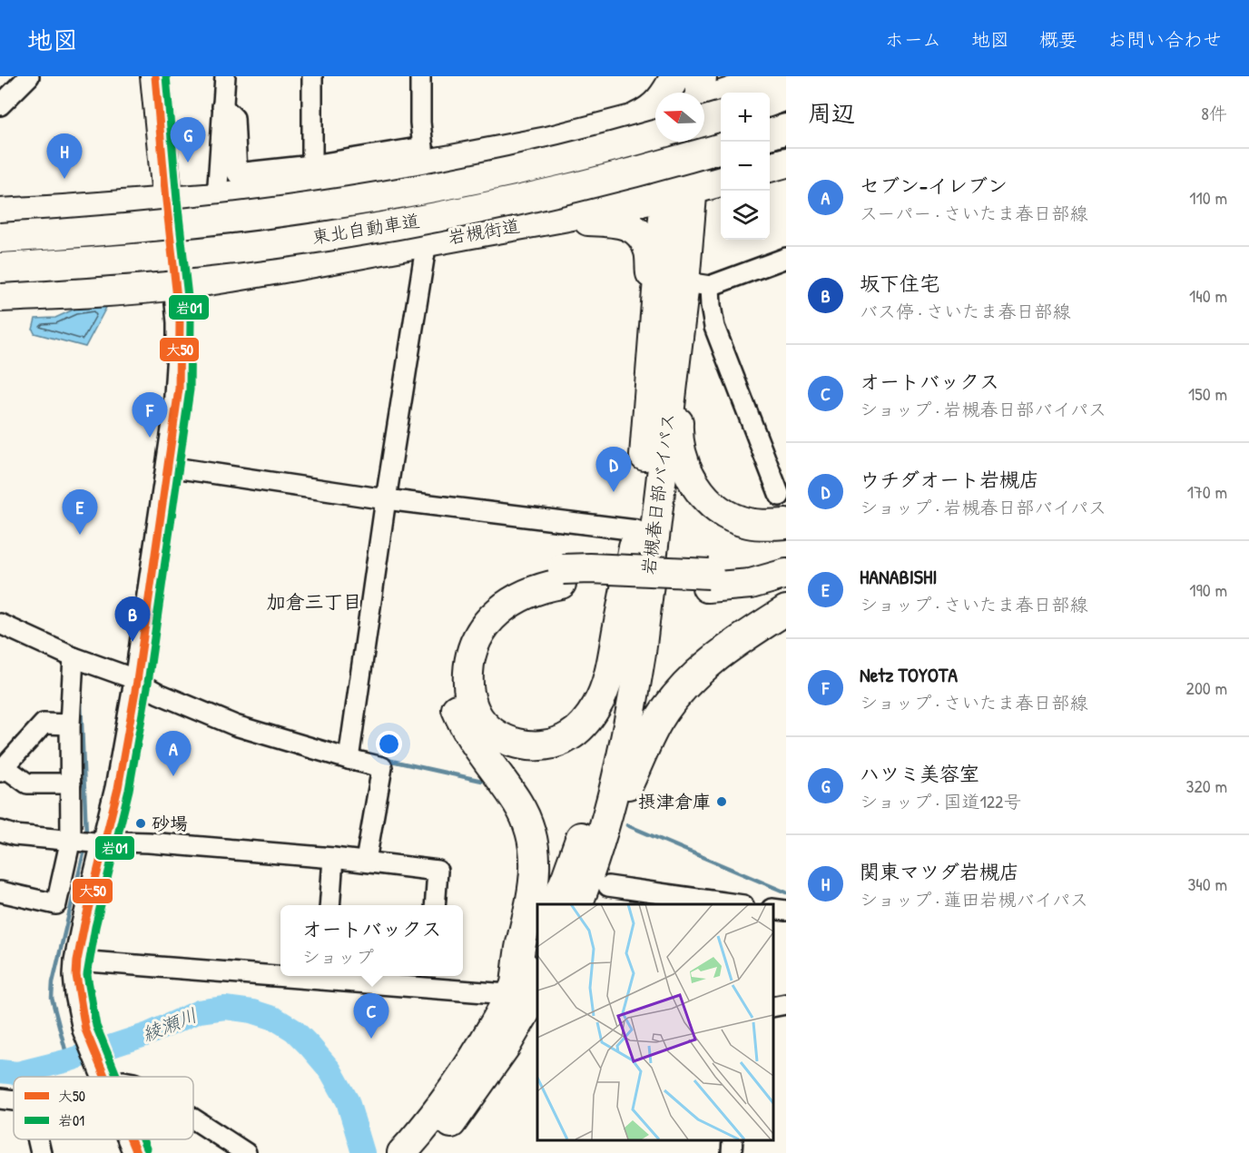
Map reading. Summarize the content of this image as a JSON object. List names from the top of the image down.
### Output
{
  "streets": {
    "highway": ["東北自動車道", "岩槻街道", "岩槻春日部バイパス"]
  },
  "crossings": [
    ["岩槻街道", "岩槻春日部バイパス"]
  ],
  "districts": ["加倉三丁目"],
  "water": ["綾瀬川"],
  "places": ["摂津倉庫", "砂場"],
  "lines": ["transit line 大50", "transit line 岩01"],
  "legend": ["大50", "岩01"],
  "north": "left",
  "page": {
    "header": "地図",
    "nav": [
      "ホーム",
      "地図",
      "概要",
      "お問い合わせ"
    ],
    "heading": ["周辺", "8件"],
    "map_buttons": ["+", "−"],
    "pins": [
      "G",
      "H",
      "F",
      "D",
      "E",
      "B",
      "A",
      "C"
    ],
    "list": [
      {
        "mark": "A",
        "name": "セブン-イレブン",
        "note": "スーパー · さいたま春日部線",
        "value": "110 m"
      },
      {
        "mark": "B",
        "name": "坂下住宅",
        "note": "バス停 · さいたま春日部線",
        "value": "140 m"
      },
      {
        "mark": "C",
        "name": "オートバックス",
        "note": "ショップ · 岩槻春日部バイパス",
        "value": "150 m"
      },
      {
        "mark": "D",
        "name": "ウチダオート岩槻店",
        "note": "ショップ · 岩槻春日部バイパス",
        "value": "170 m"
      },
      {
        "mark": "E",
        "name": "HANABISHI",
        "note": "ショップ · さいたま春日部線",
        "value": "190 m"
      },
      {
        "mark": "F",
        "name": "Netz TOYOTA",
        "note": "ショップ · さいたま春日部線",
        "value": "200 m"
      },
      {
        "mark": "G",
        "name": "ハツミ美容室",
        "note": "ショップ · 国道122号",
        "value": "320 m"
      },
      {
        "mark": "H",
        "name": "関東マツダ岩槻店",
        "note": "ショップ · 蓮田岩槻バイパス",
        "value": "340 m"
      }
    ],
    "popup": ["オートバックス", "ショップ"]
  }
}
